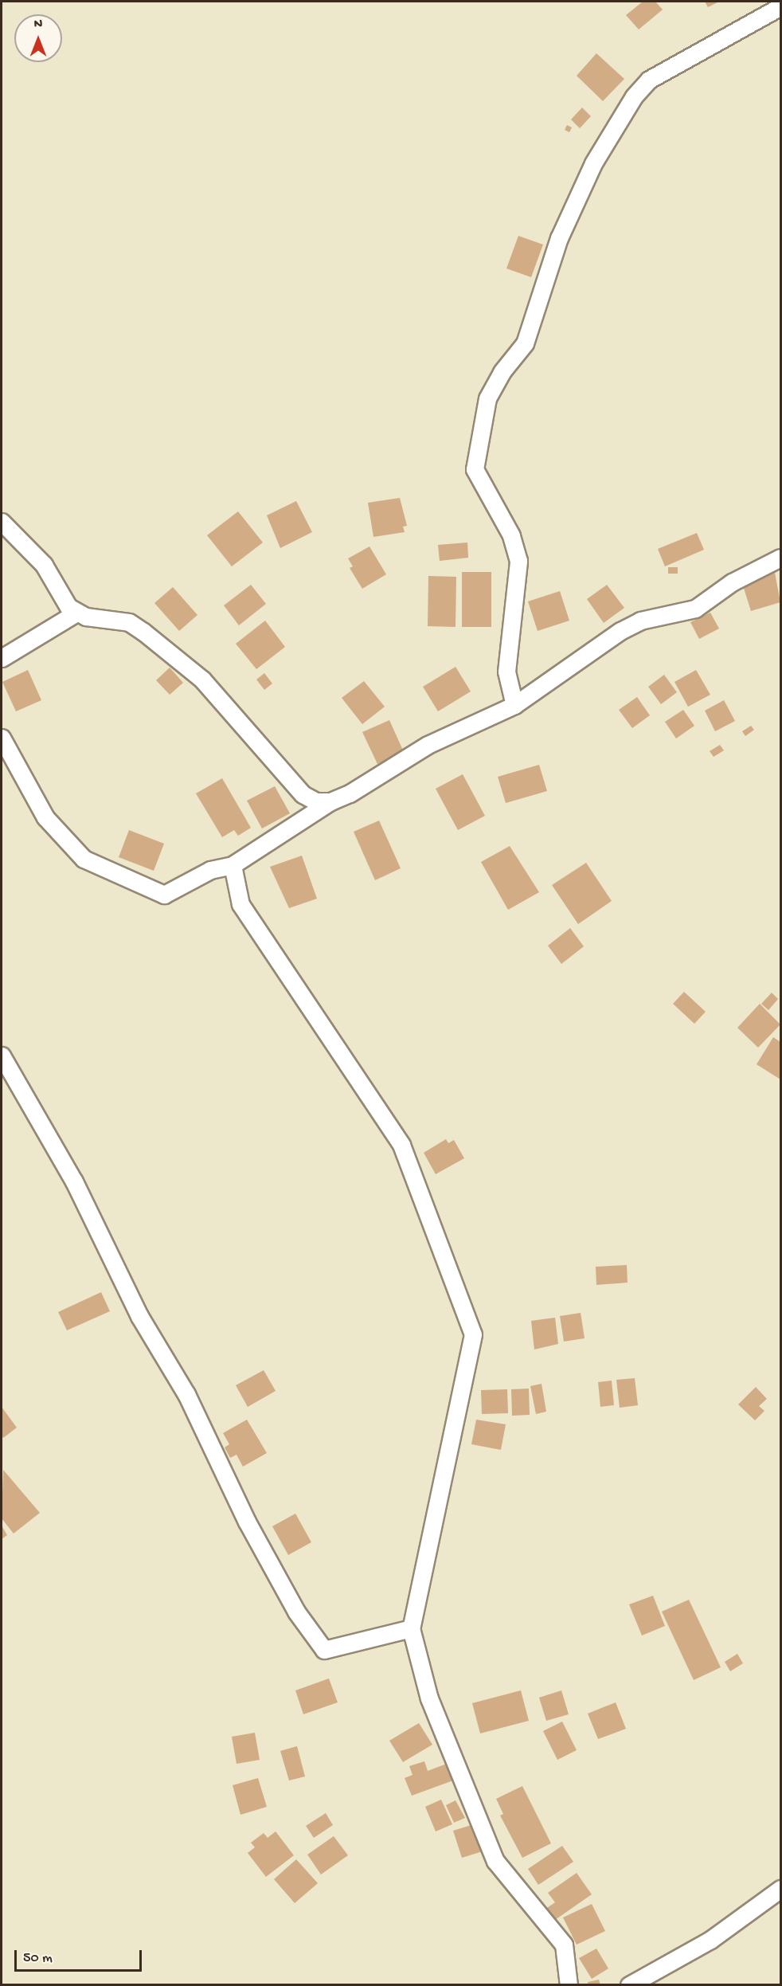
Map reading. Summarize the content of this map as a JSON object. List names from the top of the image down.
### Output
{
  "scale_bar": "50 m",
  "north": "top"
}
